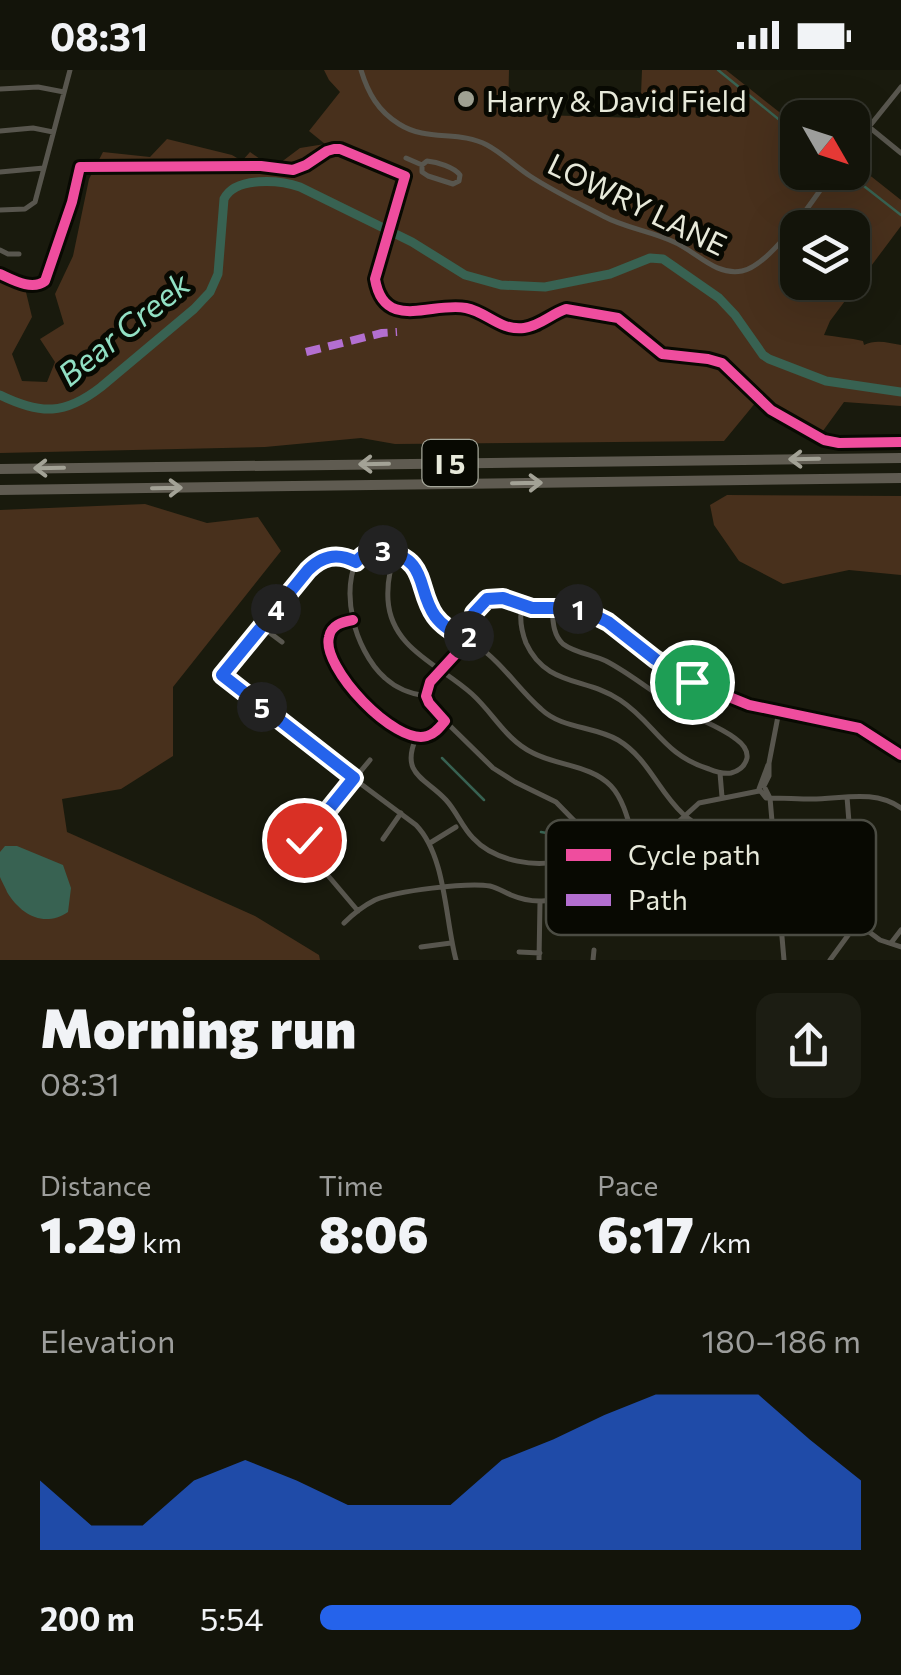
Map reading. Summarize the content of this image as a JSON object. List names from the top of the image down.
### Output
{
  "streets": {
    "highway": ["I 5"],
    "street": ["LOWRY LANE"]
  },
  "water": ["Bear Creek"],
  "places": ["Harry & David Field"],
  "legend": ["Cycle path", "Path"],
  "north": "bottom right",
  "page": {
    "status": "08:31",
    "pins": [
      "3",
      "1",
      "4",
      "2",
      "5"
    ],
    "heading": ["Morning run", "08:31"],
    "stats": [
      ["Distance", "1.29 km"],
      ["Time", "8:06"],
      ["Pace", "6:17 /km"]
    ],
    "chart": ["Elevation", "180–186 m"],
    "list": [
      {
        "name": "200 m",
        "note": "5:54"
      }
    ]
  }
}
